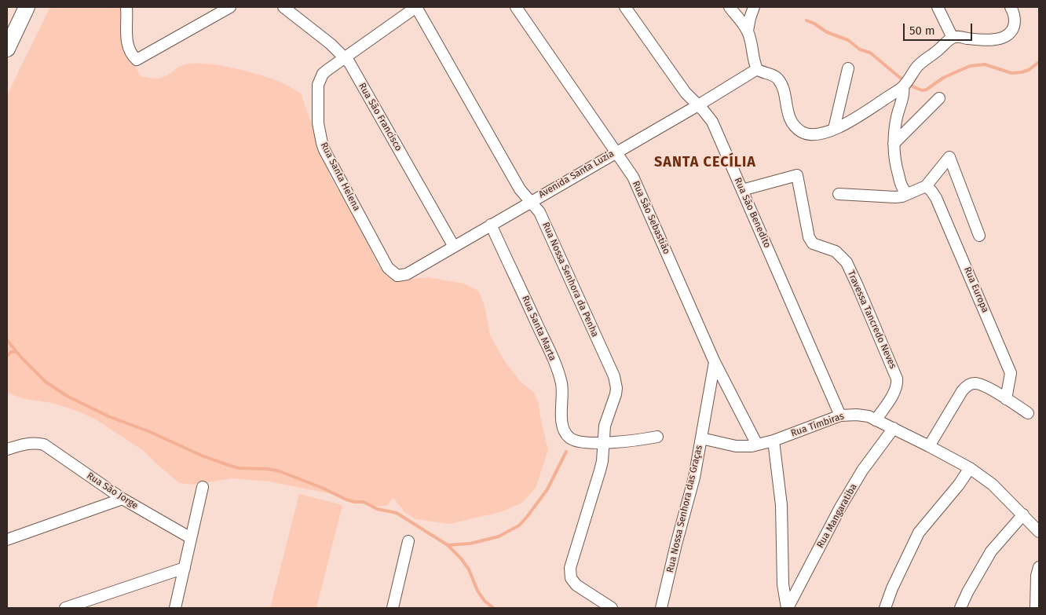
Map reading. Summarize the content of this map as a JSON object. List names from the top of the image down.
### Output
{
  "streets": {
    "street": [
      "Rua São Francisco",
      "Avenida Santa Luzia",
      "Rua Santa Helena",
      "Rua São Benedito",
      "Rua São Sebastião",
      "Rua Nossa Senhora da Penha",
      "Rua Europa",
      "Travessa Tancredo Neves",
      "Rua Santa Marta",
      "Rua Timbiras",
      "Rua São Jorge",
      "Rua Nossa Senhora das Graças",
      "Rua Mangaratiba"
    ]
  },
  "crossings": [
    ["Rua São Francisco", "Avenida Santa Luzia"],
    ["Rua São Francisco", "Rua Santa Helena"],
    ["Avenida Santa Luzia", "Rua Santa Helena"],
    ["Avenida Santa Luzia", "Rua São Benedito"],
    ["Avenida Santa Luzia", "Rua São Sebastião"],
    ["Avenida Santa Luzia", "Rua Nossa Senhora da Penha"],
    ["Avenida Santa Luzia", "Rua Santa Marta"],
    ["Rua Santa Helena", "Rua Nossa Senhora da Penha"],
    ["Rua São Benedito", "Travessa Tancredo Neves"],
    ["Rua São Benedito", "Rua Timbiras"],
    ["Rua São Sebastião", "Rua Timbiras"],
    ["Rua São Sebastião", "Rua Nossa Senhora das Graças"],
    ["Rua Nossa Senhora da Penha", "Rua Santa Marta"],
    ["Travessa Tancredo Neves", "Rua Timbiras"],
    ["Rua Timbiras", "Rua Nossa Senhora das Graças"],
    ["Rua Timbiras", "Rua Mangaratiba"]
  ],
  "districts": ["SANTA CECÍLIA"],
  "scale_bar": "50 m"
}
